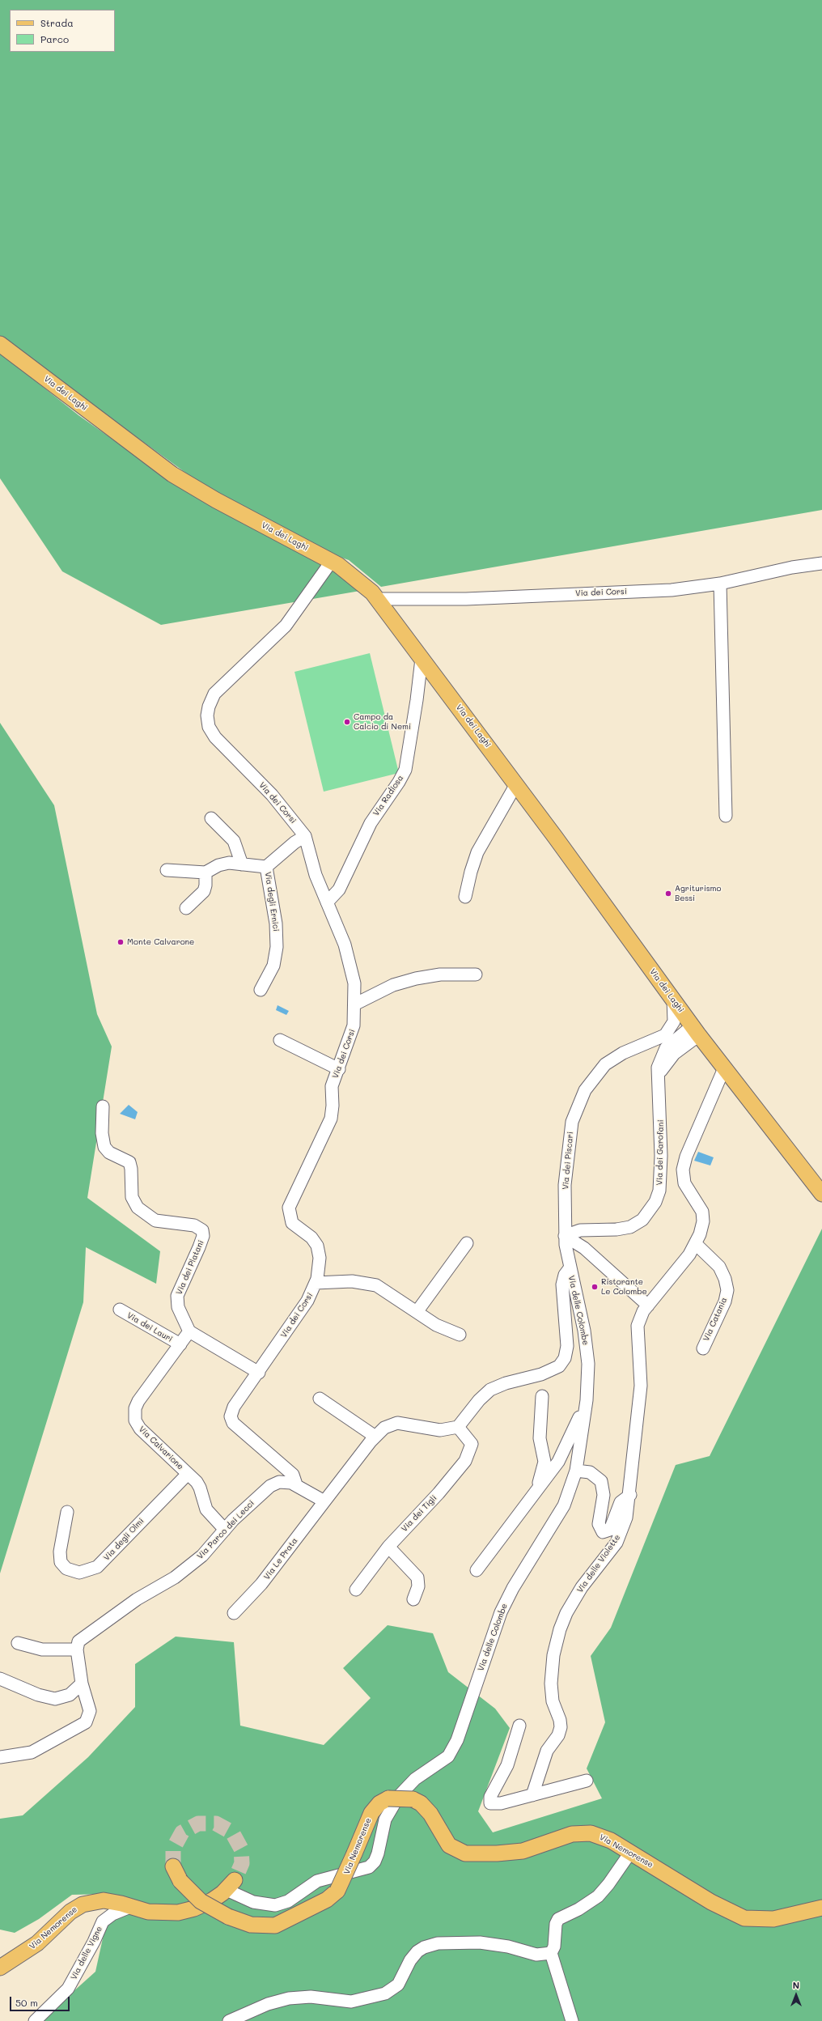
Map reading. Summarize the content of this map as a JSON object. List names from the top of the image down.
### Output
{
  "streets": {
    "main road": ["Via dei Laghi", "Via Nemorense"],
    "street": [
      "Via dei Corsi",
      "Via Radiosa",
      "Via degli Ernici",
      "Via dei Garofani",
      "Via dei Piscari",
      "Via dei Platani",
      "Via delle Colombe",
      "Via Catania",
      "Via dei Lauri",
      "Via Calvarione",
      "Via dei Tigli",
      "Via Parco dei Lecci",
      "Via degli Olmi",
      "Via Le Prata",
      "Via delle Violette",
      "Via delle Vigne"
    ]
  },
  "crossings": [
    ["Via dei Laghi", "Via dei Corsi"],
    ["Via dei Laghi", "Via Radiosa"],
    ["Via dei Laghi", "Via dei Garofani"],
    ["Via dei Laghi", "Via dei Piscari"],
    ["Via dei Laghi", "Via delle Violette"],
    ["Via dei Corsi", "Via Radiosa"],
    ["Via dei Corsi", "Via Parco dei Lecci"],
    ["Via dei Garofani", "Via dei Piscari"],
    ["Via dei Garofani", "Via delle Colombe"],
    ["Via dei Piscari", "Via delle Colombe"],
    ["Via dei Platani", "Via Calvarione"],
    ["Via delle Colombe", "Via Nemorense"],
    ["Via Catania", "Via delle Violette"],
    ["Via dei Lauri", "Via Calvarione"],
    ["Via Calvarione", "Via Parco dei Lecci"],
    ["Via Calvarione", "Via degli Olmi"],
    ["Via Parco dei Lecci", "Via Le Prata"],
    ["Via Nemorense", "Via delle Vigne"]
  ],
  "places": [
    "Campo da Calcio di Nemi",
    "Agriturismo Bessi",
    "Monte Calvarone",
    "Ristorante Le Colombe"
  ],
  "legend": ["Strada", "Parco"],
  "scale_bar": "50 m",
  "north": "top"
}
